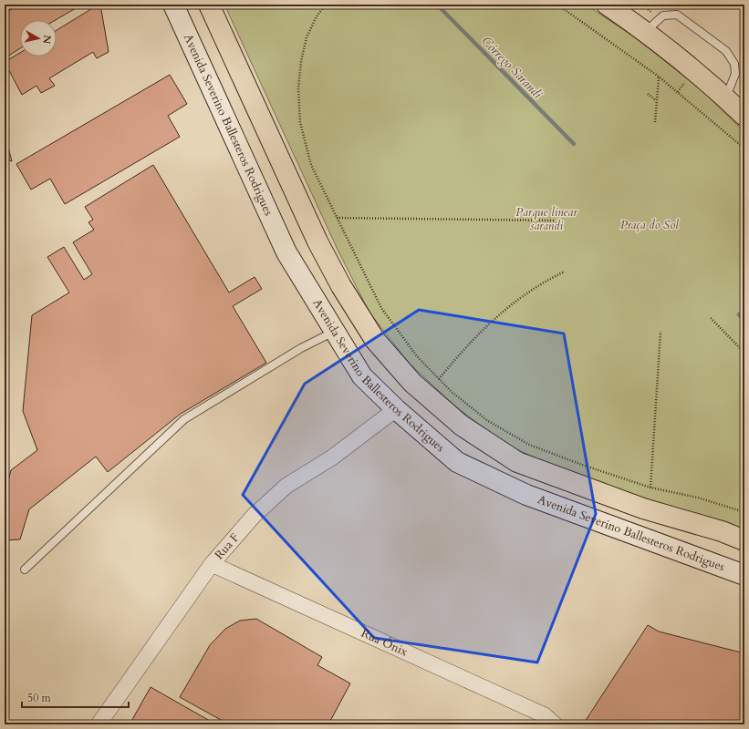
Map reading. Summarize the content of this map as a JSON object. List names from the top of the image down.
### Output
{
  "streets": {
    "main road": ["Avenida Severino Ballesteros Rodrigues"],
    "street": ["Rua F", "Rua Ônix"]
  },
  "crossings": [
    ["Avenida Severino Ballesteros Rodrigues", "Rua F"],
    ["Rua F", "Rua Ônix"]
  ],
  "water": ["Córrego Sarandi"],
  "parks": ["Parque linear sarandi", "Praça do Sol"],
  "scale_bar": "50 m",
  "north": "right"
}
